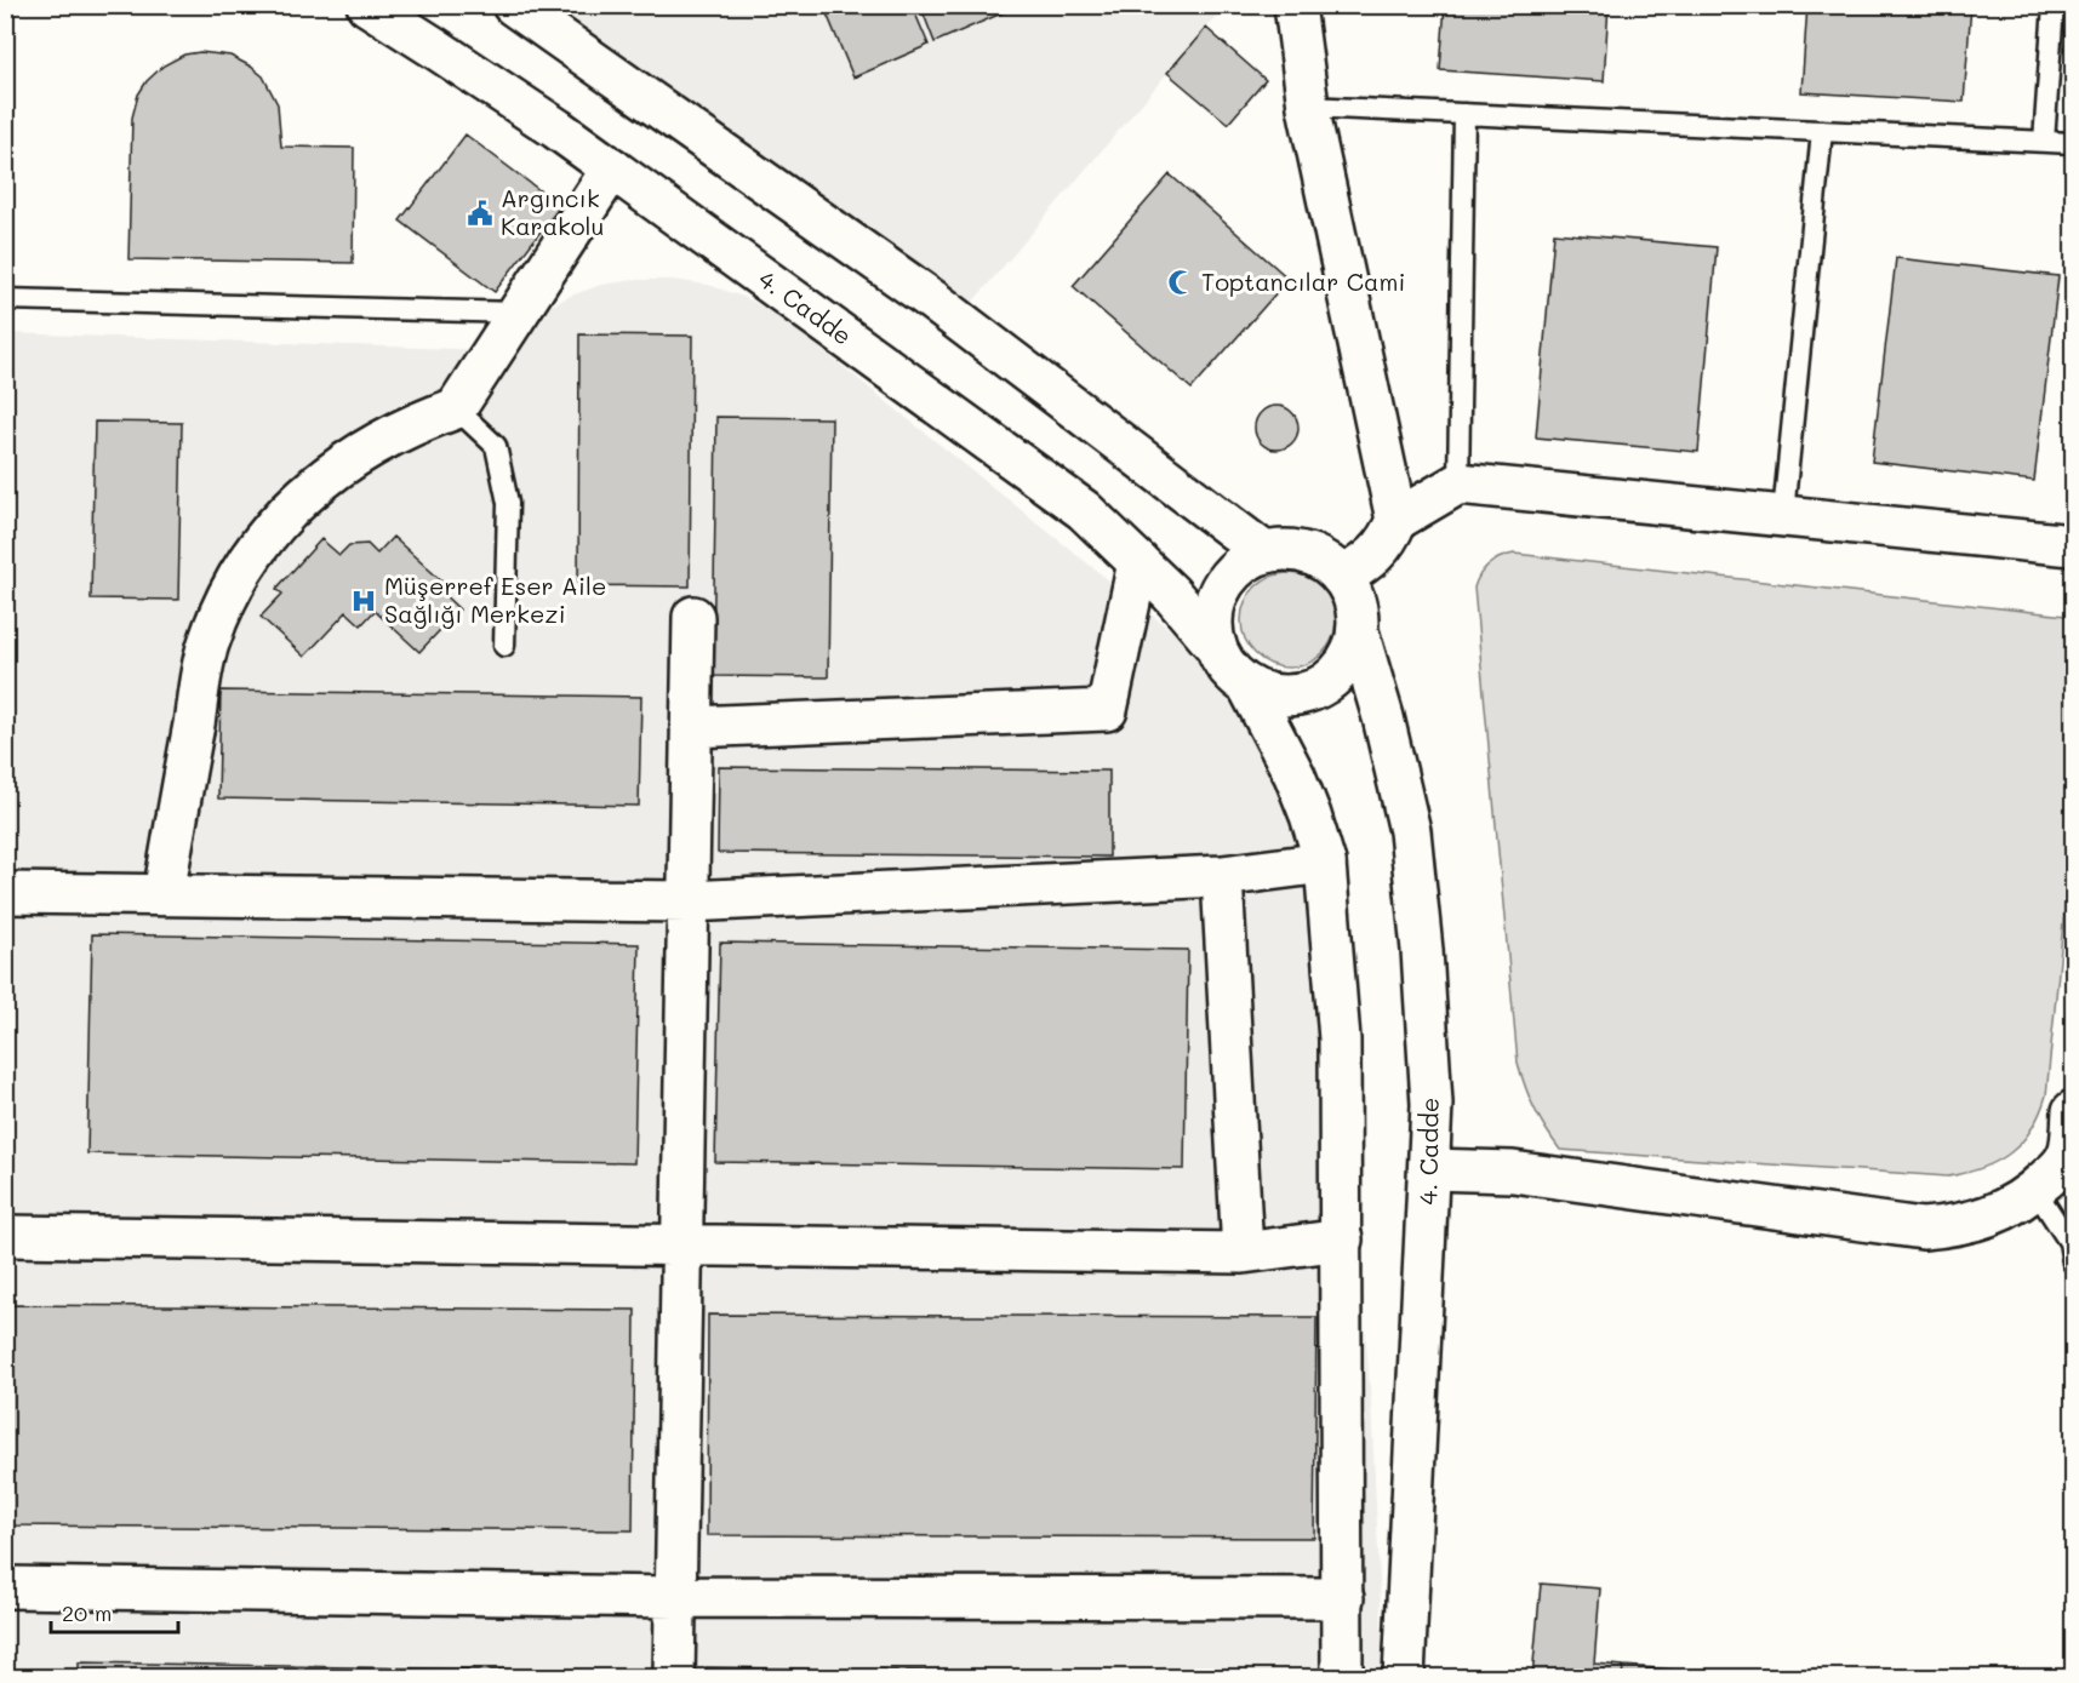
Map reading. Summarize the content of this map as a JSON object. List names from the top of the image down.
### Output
{
  "streets": {
    "street": ["4. Cadde"]
  },
  "places": {
    "public building": ["Argıncık Karakolu"],
    "mosque": ["Toptancılar Cami"],
    "hospital": ["Müşerref Eser Aile Sağlığı Merkezi"]
  },
  "scale_bar": "20 m"
}
